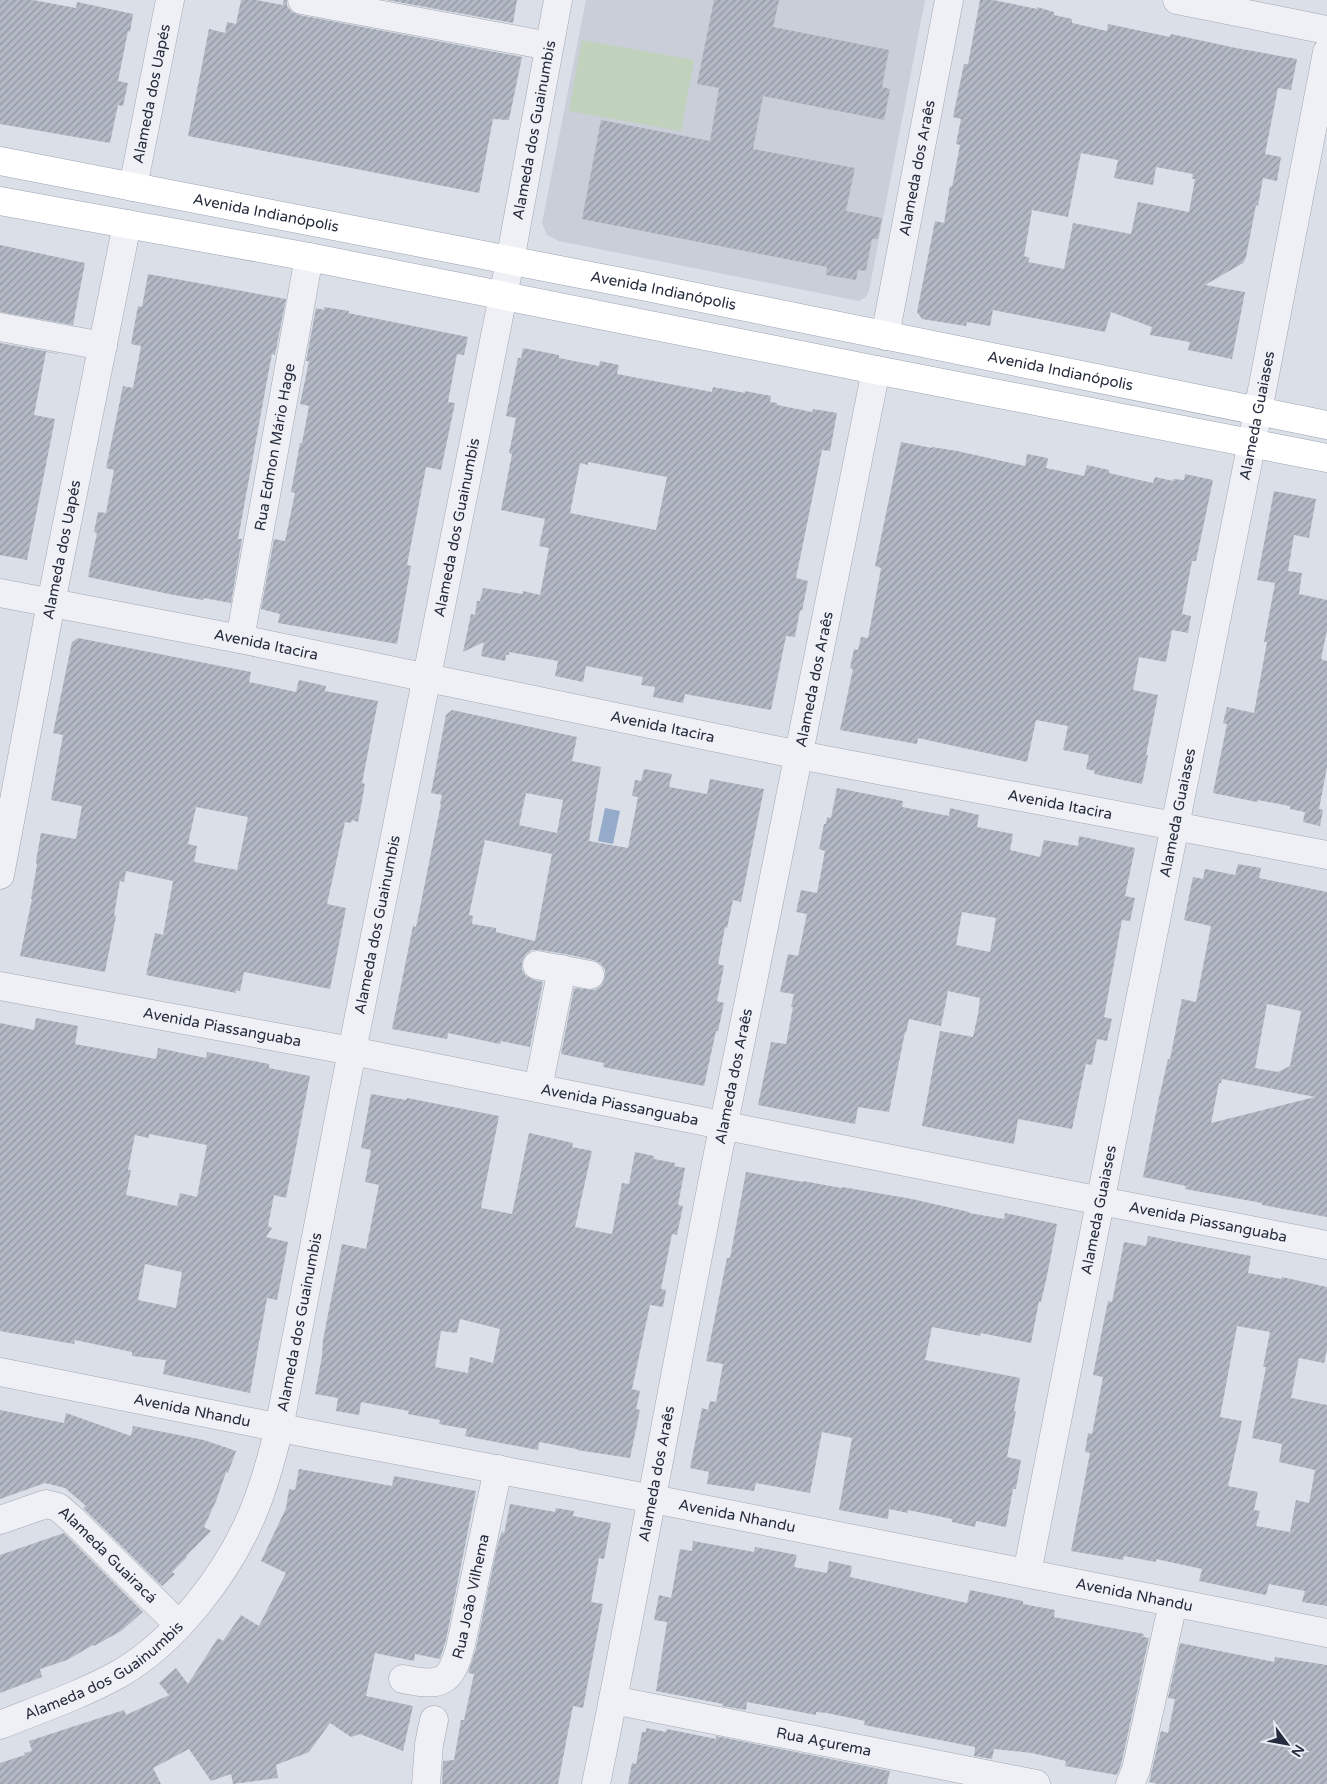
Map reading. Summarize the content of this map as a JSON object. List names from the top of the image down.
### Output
{
  "streets": {
    "main road": ["Avenida Indianópolis"],
    "street": [
      "Alameda dos Uapés",
      "Alameda dos Guainumbis",
      "Alameda dos Araês",
      "Alameda Guaiases",
      "Rua Edmon Mário Hage",
      "Avenida Itacira",
      "Avenida Piassanguaba",
      "Avenida Nhandu",
      "Alameda Guairacá",
      "Rua João Vilhema",
      "Rua Açurema"
    ]
  },
  "crossings": [
    ["Alameda dos Uapés", "Avenida Indianópolis"],
    ["Alameda dos Uapés", "Avenida Itacira"],
    ["Alameda dos Guainumbis", "Avenida Indianópolis"],
    ["Alameda dos Guainumbis", "Avenida Itacira"],
    ["Alameda dos Guainumbis", "Avenida Piassanguaba"],
    ["Alameda dos Guainumbis", "Avenida Nhandu"],
    ["Alameda dos Guainumbis", "Alameda Guairacá"],
    ["Alameda dos Araês", "Avenida Indianópolis"],
    ["Alameda dos Araês", "Avenida Itacira"],
    ["Alameda dos Araês", "Avenida Piassanguaba"],
    ["Alameda dos Araês", "Avenida Nhandu"],
    ["Alameda dos Araês", "Rua Açurema"],
    ["Avenida Indianópolis", "Alameda Guaiases"],
    ["Alameda Guaiases", "Avenida Itacira"],
    ["Alameda Guaiases", "Avenida Piassanguaba"],
    ["Alameda Guaiases", "Avenida Nhandu"],
    ["Rua Edmon Mário Hage", "Avenida Itacira"],
    ["Avenida Nhandu", "Rua João Vilhema"]
  ],
  "north": "bottom right"
}
